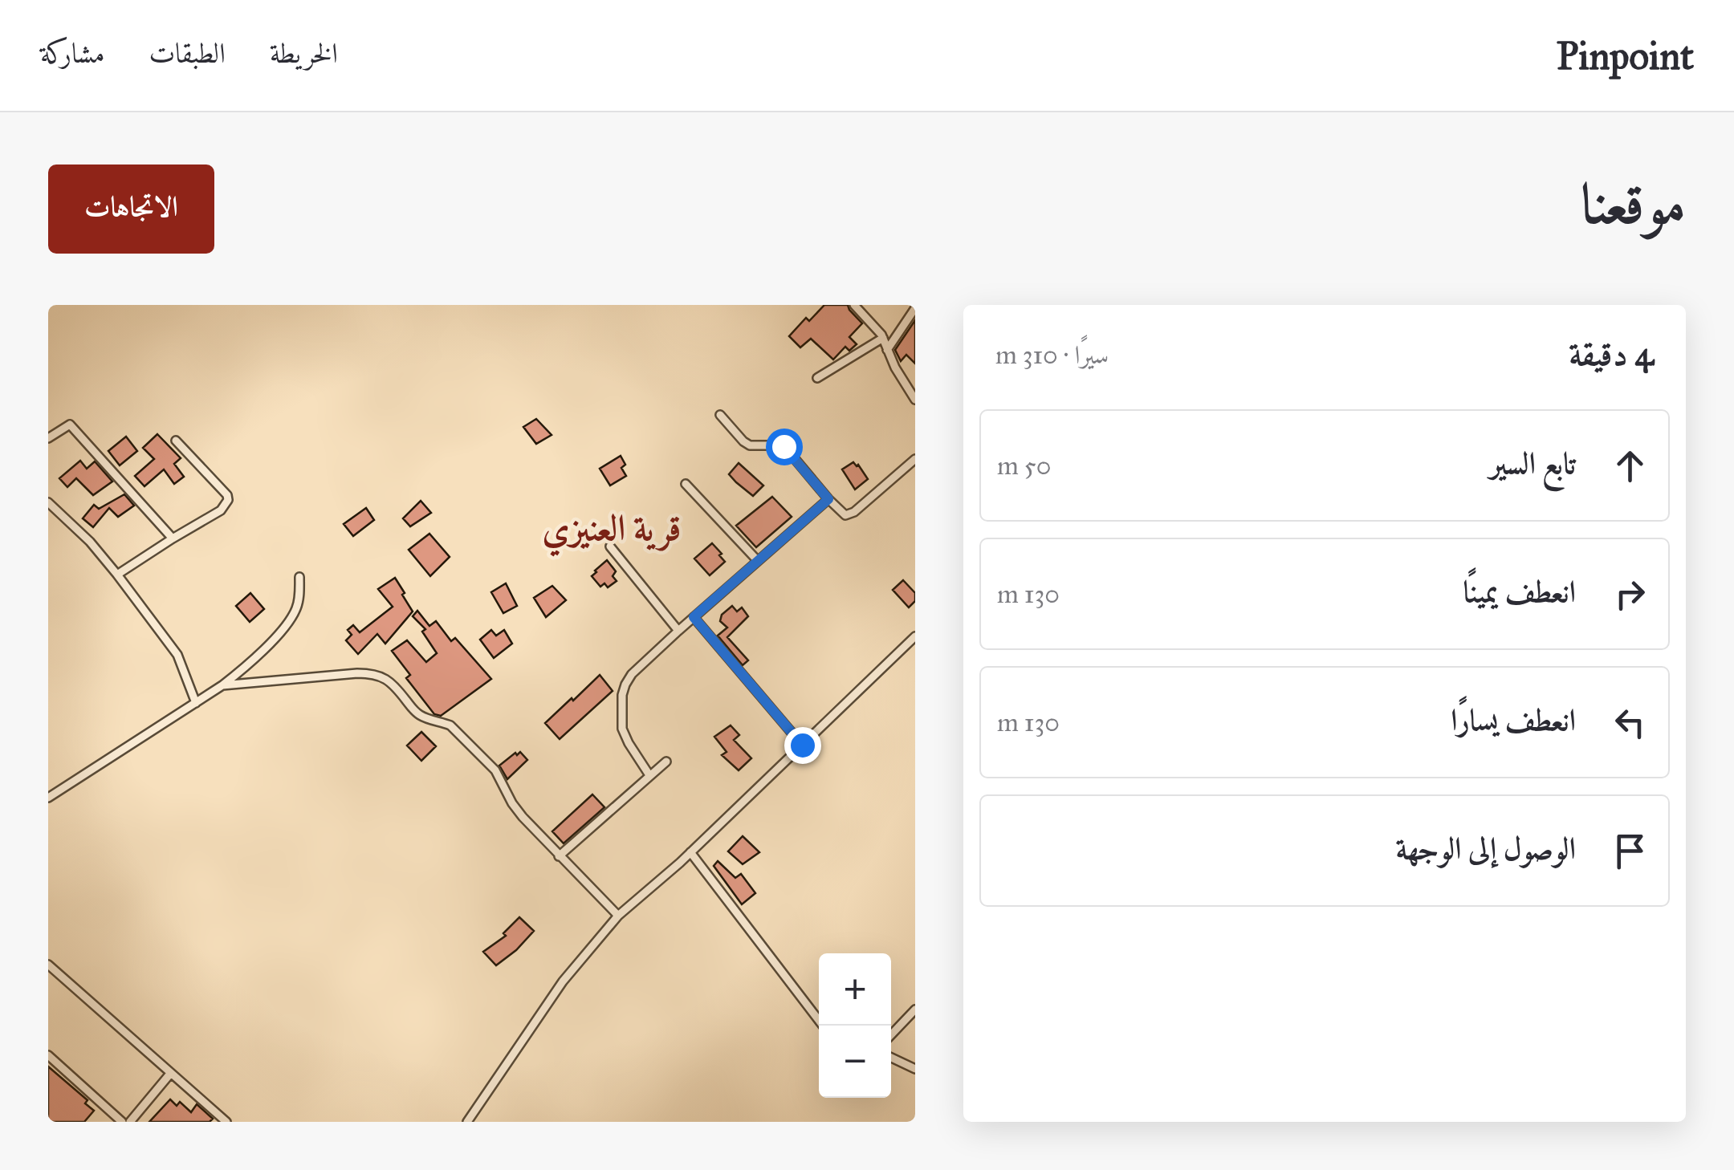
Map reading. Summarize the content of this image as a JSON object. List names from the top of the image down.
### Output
{
  "districts": ["قرية العنيزي"],
  "page": {
    "header": "Pinpoint",
    "nav": ["الخريطة", "الطبقات", "مشاركة"],
    "title": "موقعنا",
    "buttons": "الاتجاهات",
    "heading": ["4 دقيقة", "سيرًا · 310 m"],
    "list": [
      ["تابع السير", "50 m"],
      ["انعطف يمينًا", "130 m"],
      ["انعطف يسارًا", "130 m"],
      "الوصول إلى الوجهة"
    ],
    "map_buttons": ["+", "−"]
  }
}
